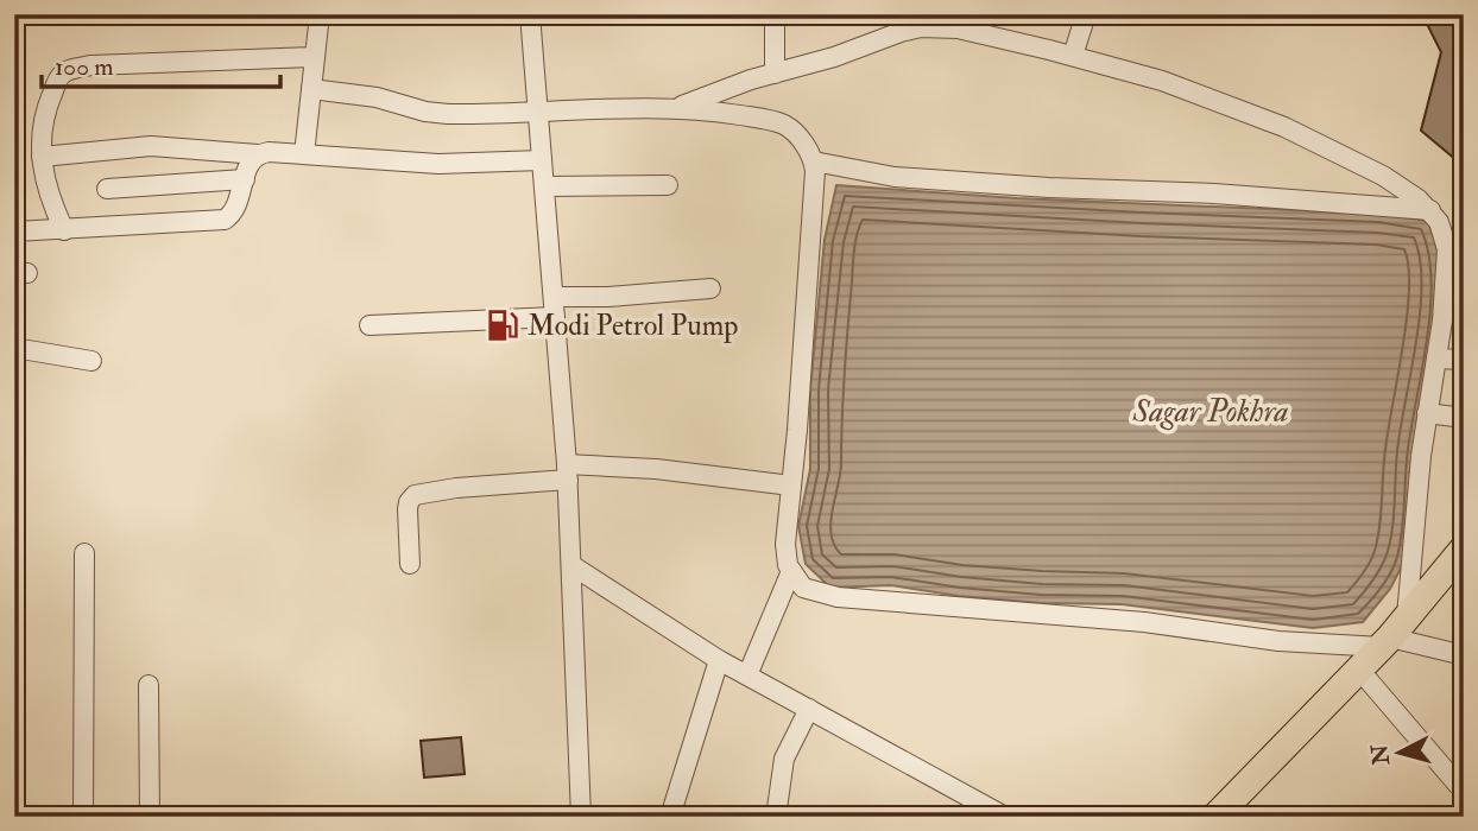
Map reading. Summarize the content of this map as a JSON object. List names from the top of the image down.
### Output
{
  "water": ["Sagar Pokhra"],
  "places": {
    "fuel station": ["Modi Petrol Pump"]
  },
  "scale_bar": "100 m",
  "north": "left"
}
